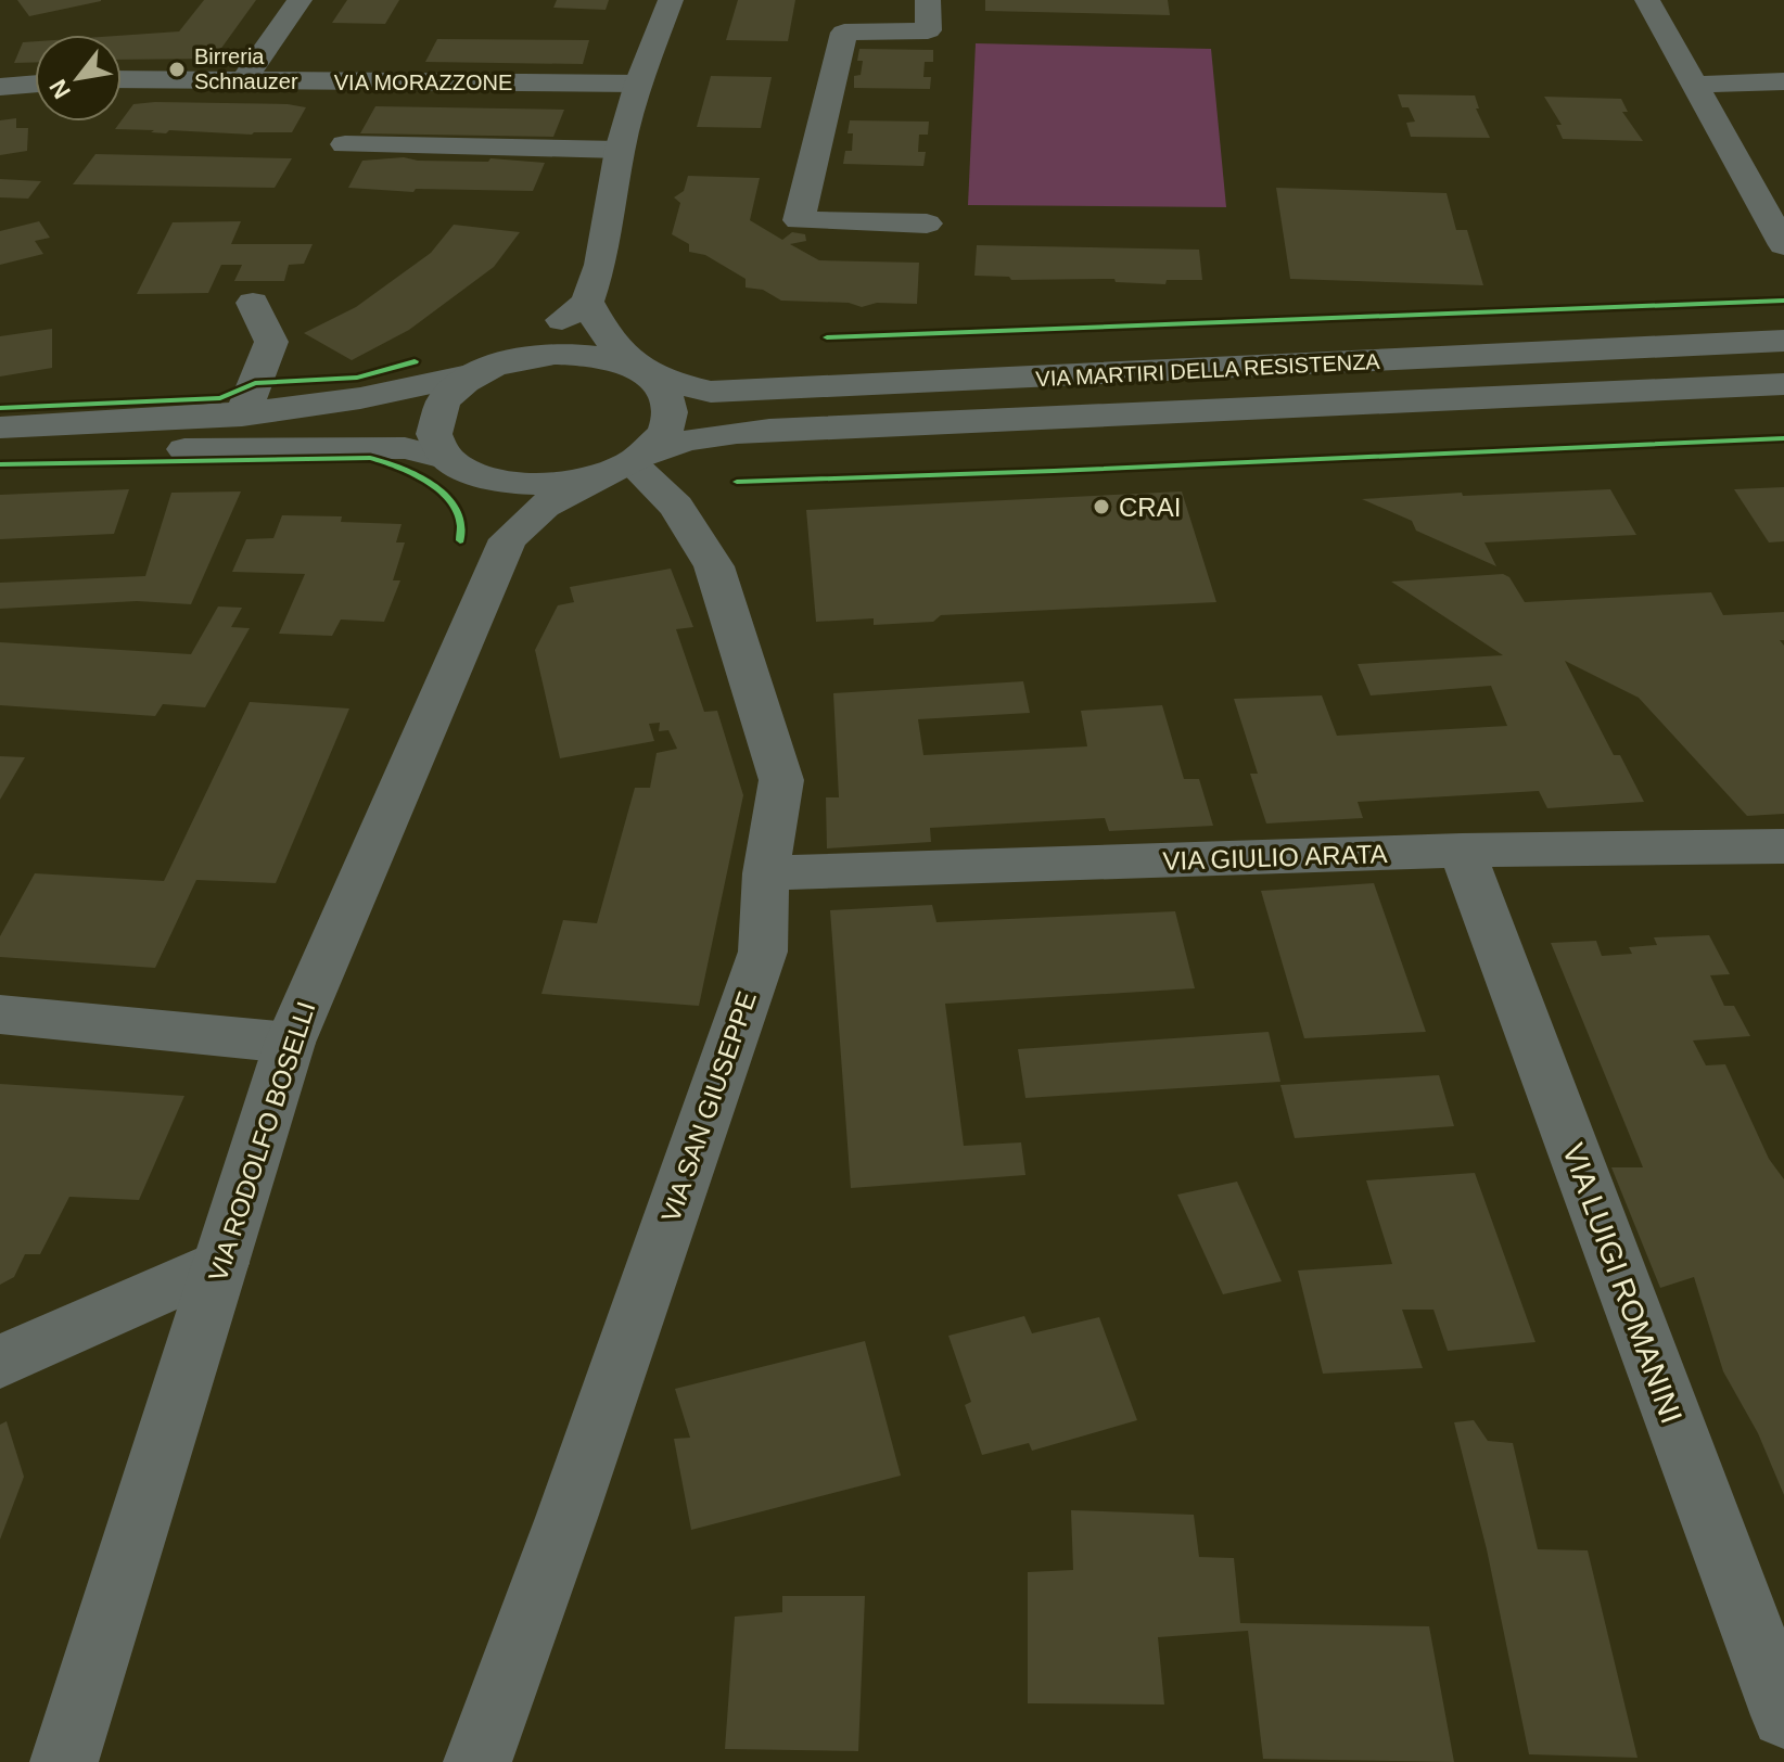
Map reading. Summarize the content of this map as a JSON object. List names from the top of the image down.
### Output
{
  "streets": {
    "street": [
      "VIA MORAZZONE",
      "VIA MARTIRI DELLA RESISTENZA",
      "VIA GIULIO ARATA",
      "VIA SAN GIUSEPPE",
      "VIA RODOLFO BOSELLI",
      "VIA LUIGI ROMANINI"
    ]
  },
  "crossings": [
    ["VIA MARTIRI DELLA RESISTENZA", "VIA SAN GIUSEPPE"],
    ["VIA MARTIRI DELLA RESISTENZA", "VIA RODOLFO BOSELLI"],
    ["VIA GIULIO ARATA", "VIA SAN GIUSEPPE"],
    ["VIA GIULIO ARATA", "VIA LUIGI ROMANINI"],
    ["VIA SAN GIUSEPPE", "VIA RODOLFO BOSELLI"]
  ],
  "places": ["Birreria Schnauzer", "CRAI"],
  "north": "bottom left"
}
